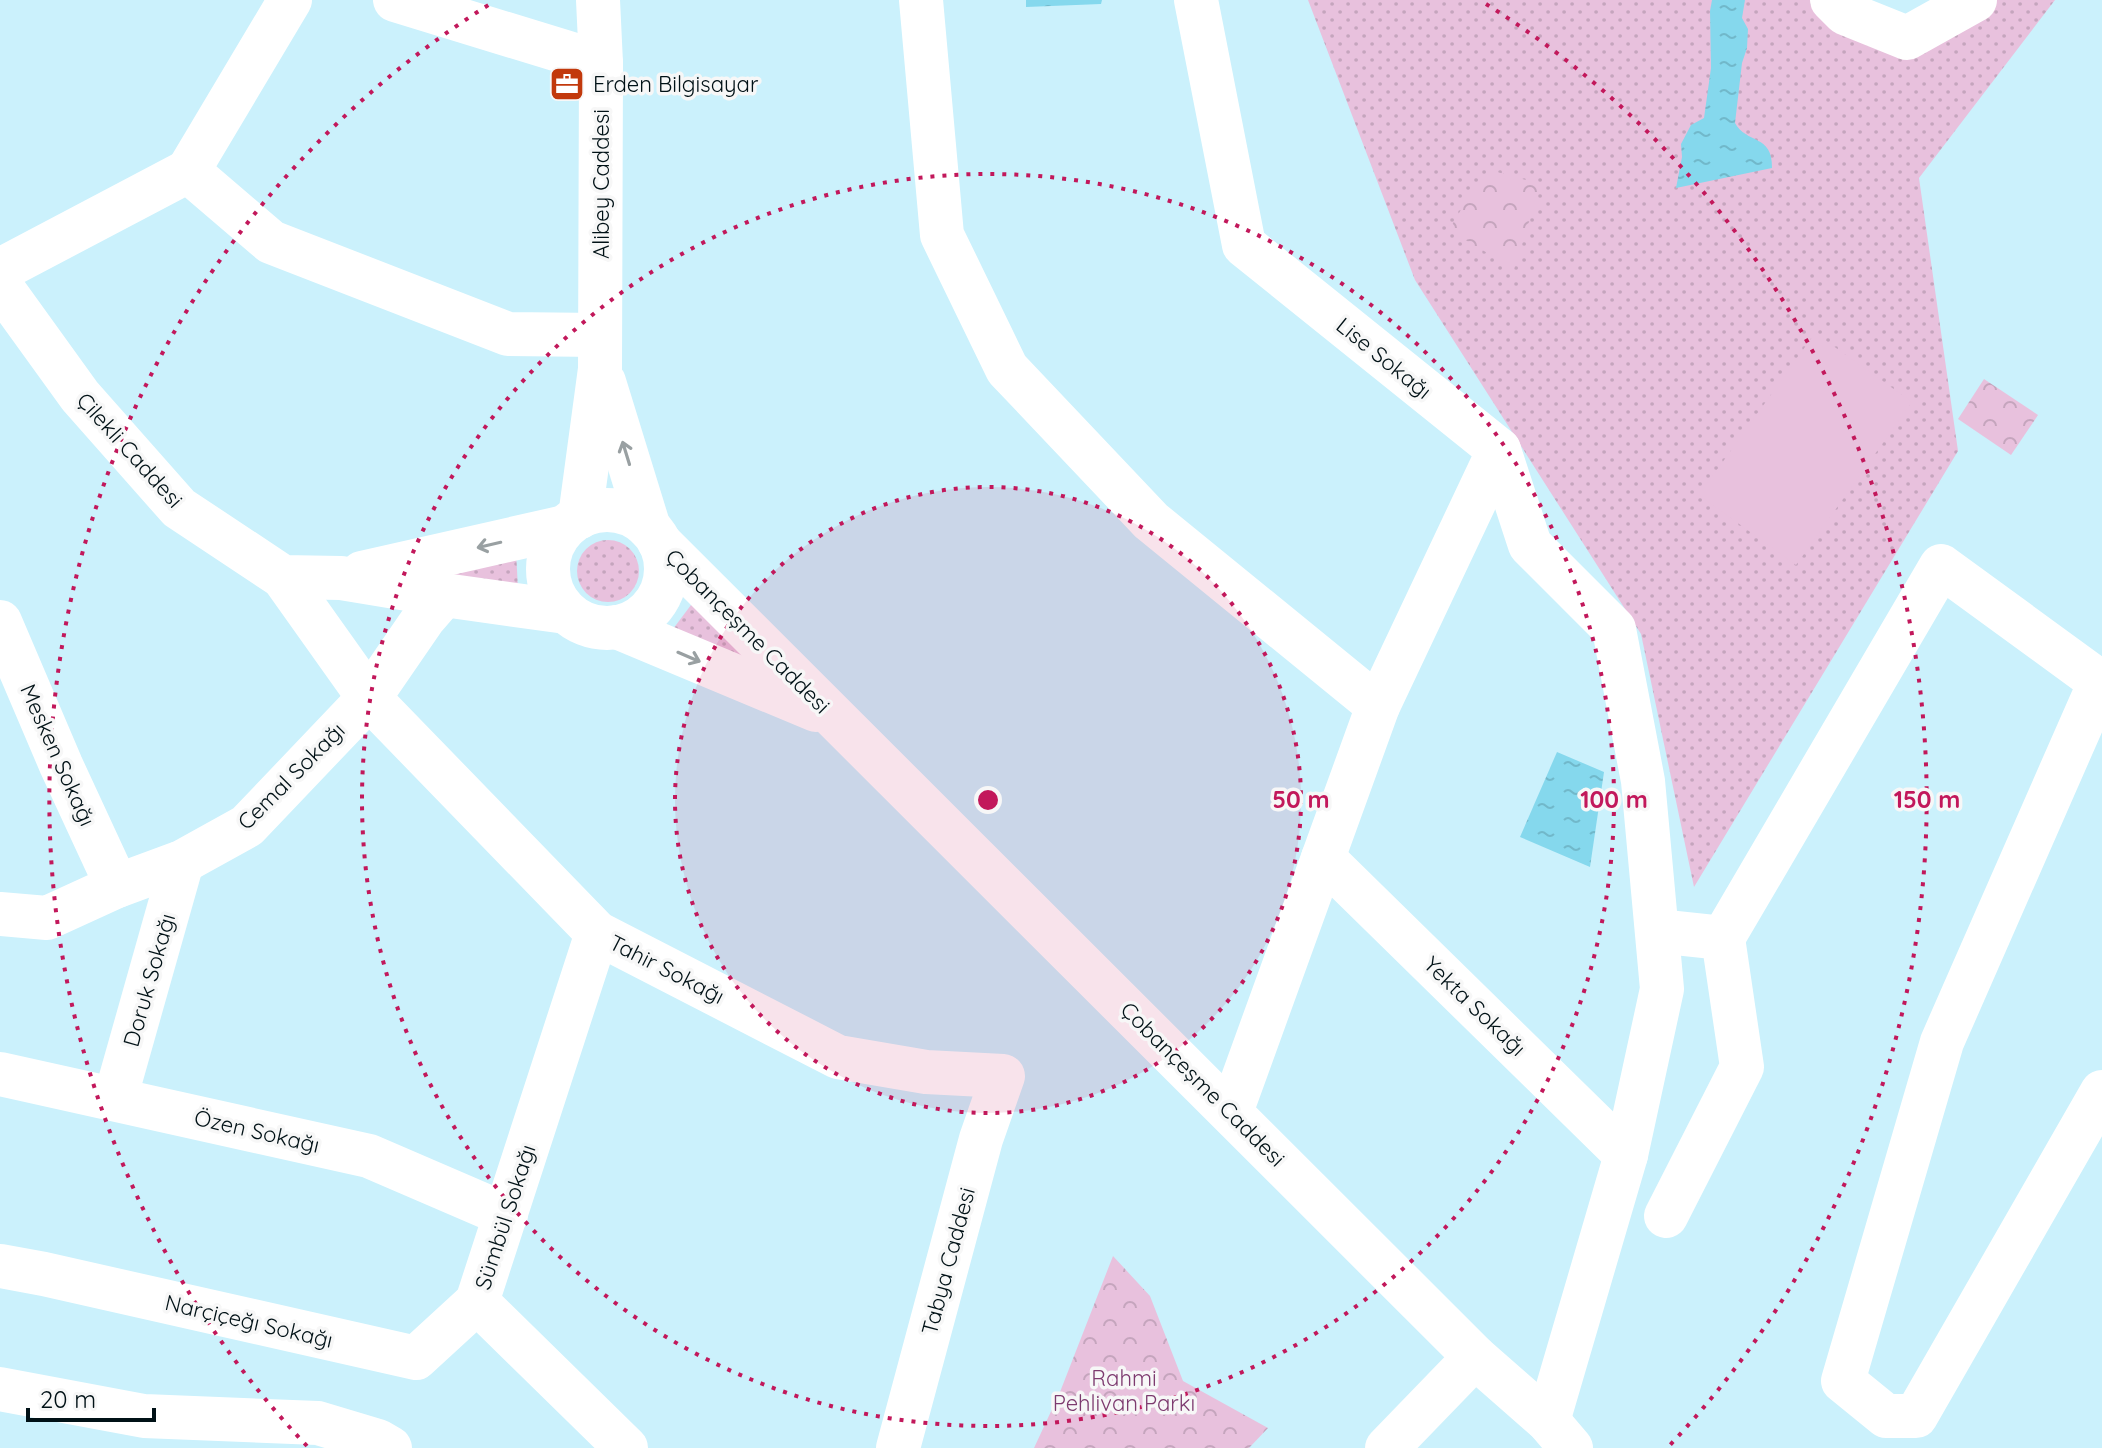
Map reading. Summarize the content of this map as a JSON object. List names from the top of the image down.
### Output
{
  "streets": {
    "street": [
      "Alibey Caddesi",
      "Lise Sokağı",
      "Çilekli Caddesi",
      "Çobançeşme Caddesi",
      "Mesken Sokağı",
      "Cemal Sokağı",
      "Tahir Sokağı",
      "Doruk Sokağı",
      "Yekta Sokağı",
      "Özen Sokağı",
      "Sümbül Sokağı",
      "Tabya Caddesi",
      "Narçiçeğı Sokağı"
    ]
  },
  "crossings": [
    ["Alibey Caddesi", "Çobançeşme Caddesi"],
    ["Çilekli Caddesi", "Tahir Sokağı"],
    ["Mesken Sokağı", "Cemal Sokağı"],
    ["Cemal Sokağı", "Tahir Sokağı"],
    ["Cemal Sokağı", "Doruk Sokağı"],
    ["Tahir Sokağı", "Sümbül Sokağı"],
    ["Tahir Sokağı", "Tabya Caddesi"],
    ["Doruk Sokağı", "Özen Sokağı"],
    ["Özen Sokağı", "Sümbül Sokağı"],
    ["Sümbül Sokağı", "Narçiçeğı Sokağı"]
  ],
  "parks": ["Rahmi Pehlivan Parkı"],
  "places": {
    "office": ["Erden Bilgisayar"]
  },
  "scale_bar": "20 m",
  "rings": ["50 m", "100 m", "150 m"]
}
